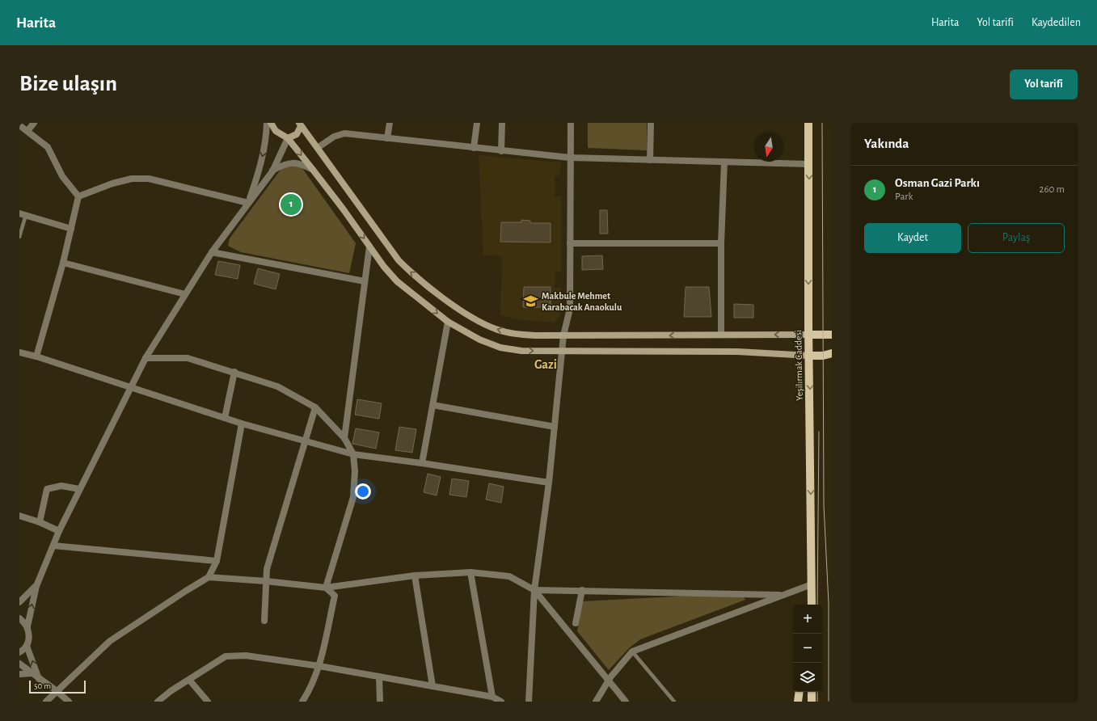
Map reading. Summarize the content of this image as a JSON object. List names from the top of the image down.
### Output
{
  "streets": {
    "main road": ["Yeşilırmak Caddesi"]
  },
  "one_way": ["Yeşilırmak Caddesi"],
  "districts": ["Gazi"],
  "places": {
    "school or university": ["Makbule Mehmet Karabacak Anaokulu"]
  },
  "scale_bar": "50 m",
  "north": "bottom",
  "page": {
    "header": "Harita",
    "nav": ["Harita", "Yol tarifi", "Kaydedilen"],
    "buttons": [
      "Yol tarifi",
      ["Kaydet", "Paylaş"]
    ],
    "title": "Bize ulaşın",
    "heading": "Yakında",
    "list": [
      {
        "mark": "1",
        "name": "Osman Gazi Parkı",
        "note": "Park",
        "value": "260 m"
      }
    ],
    "pins": "1",
    "map_buttons": ["+", "−"],
    "scale": "50 m"
  }
}
